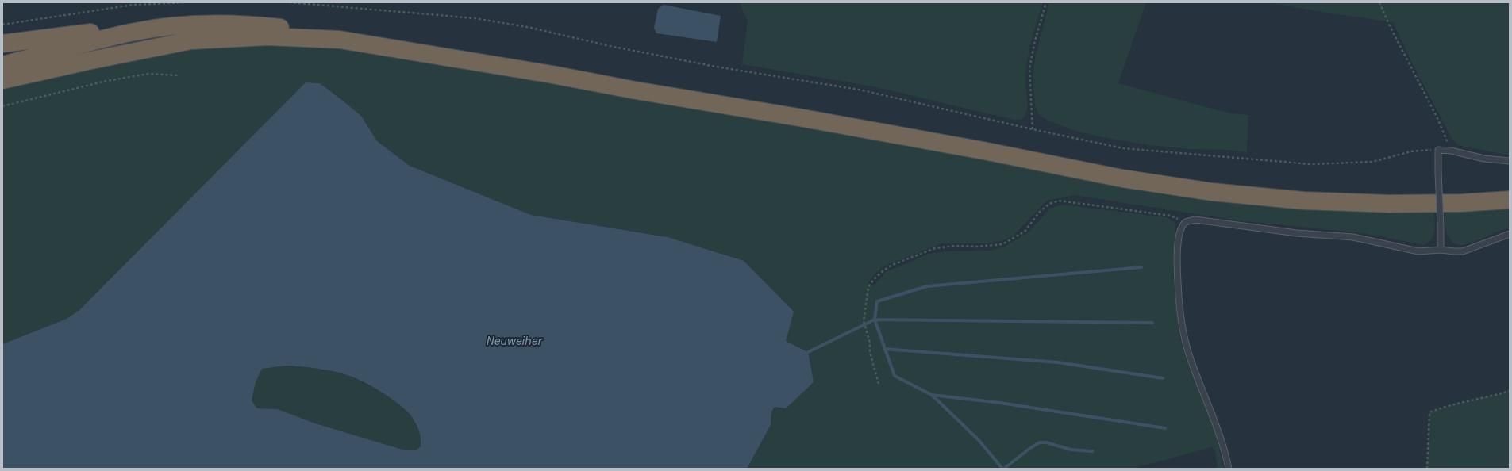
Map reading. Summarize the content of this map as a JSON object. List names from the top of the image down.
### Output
{
  "water": ["Neuweiher"]
}
